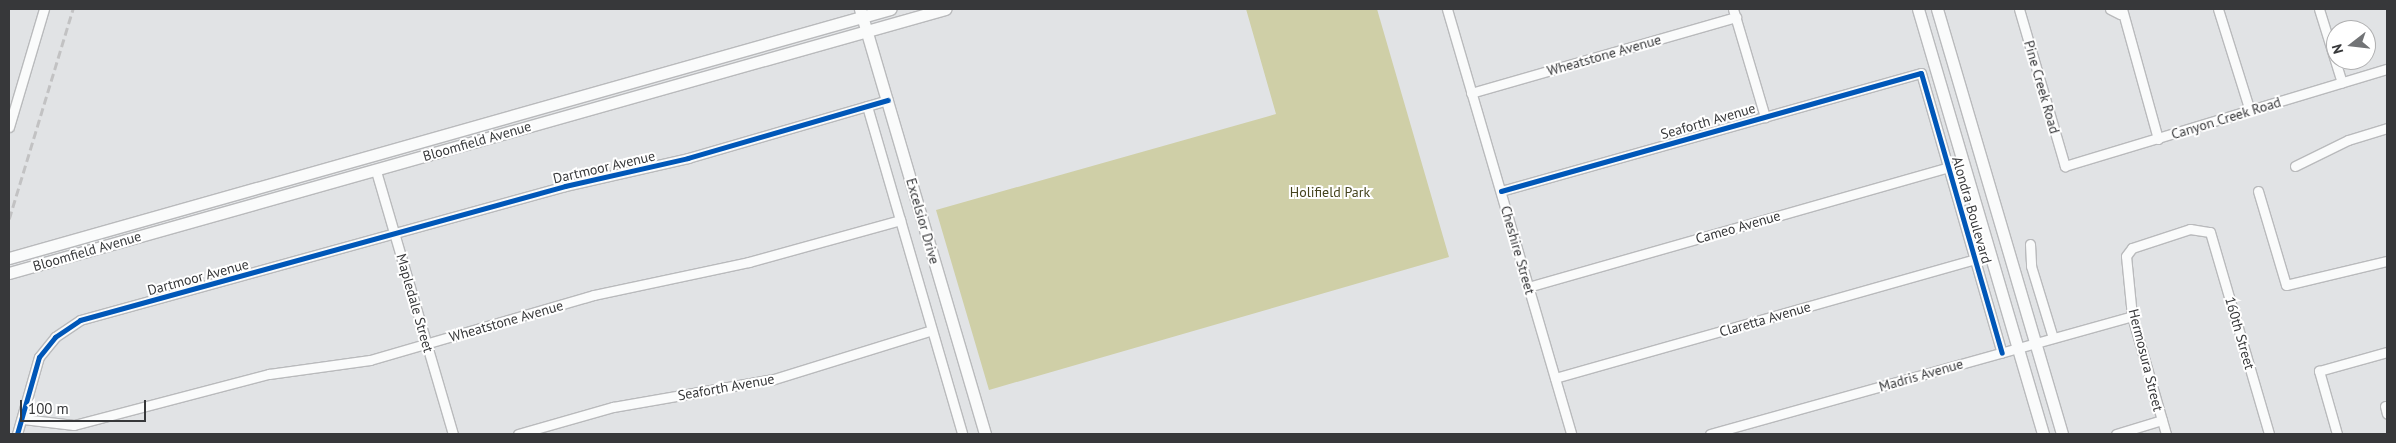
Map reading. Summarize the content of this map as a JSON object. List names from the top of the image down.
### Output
{
  "streets": {
    "main road": ["Bloomfield Avenue", "Alondra Boulevard", "Excelsior Drive"],
    "street": [
      "Wheatstone Avenue",
      "Pine Creek Road",
      "Canyon Creek Road",
      "Seaforth Avenue",
      "Dartmoor Avenue",
      "Cameo Avenue",
      "Cheshire Street",
      "Mapledale Street",
      "Claretta Avenue",
      "160th Street",
      "Hermosura Street",
      "Madris Avenue"
    ]
  },
  "crossings": [
    ["Wheatstone Avenue", "Dartmoor Avenue"],
    ["Wheatstone Avenue", "Excelsior Drive"],
    ["Wheatstone Avenue", "Cheshire Street"],
    ["Wheatstone Avenue", "Mapledale Street"],
    ["Pine Creek Road", "Canyon Creek Road"],
    ["Seaforth Avenue", "Alondra Boulevard"],
    ["Seaforth Avenue", "Excelsior Drive"],
    ["Seaforth Avenue", "Cheshire Street"],
    ["Bloomfield Avenue", "Excelsior Drive"],
    ["Bloomfield Avenue", "Mapledale Street"],
    ["Dartmoor Avenue", "Excelsior Drive"],
    ["Dartmoor Avenue", "Mapledale Street"],
    ["Alondra Boulevard", "Cameo Avenue"],
    ["Alondra Boulevard", "Claretta Avenue"],
    ["Alondra Boulevard", "Madris Avenue"],
    ["Cameo Avenue", "Cheshire Street"],
    ["Cheshire Street", "Claretta Avenue"],
    ["160th Street", "Hermosura Street"],
    ["Hermosura Street", "Madris Avenue"]
  ],
  "parks": ["Holifield Park"],
  "scale_bar": "100 m",
  "north": "left"
}
